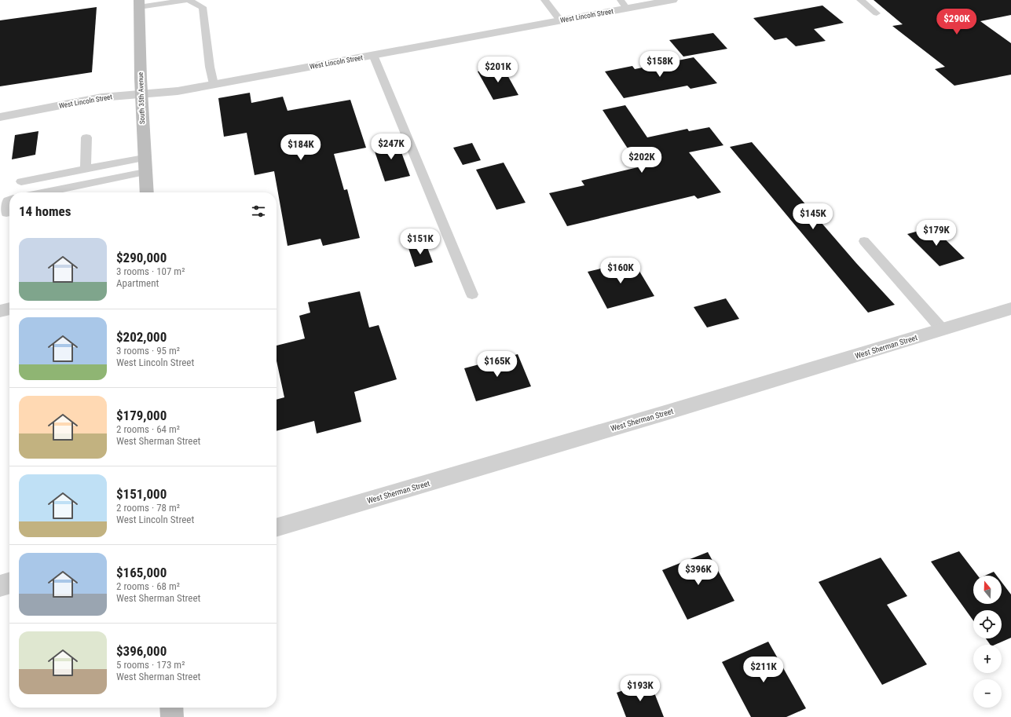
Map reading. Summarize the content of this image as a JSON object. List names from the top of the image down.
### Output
{
  "streets": {
    "main road": ["South 35th Avenue"],
    "street": ["West Lincoln Street", "West Sherman Street"]
  },
  "crossings": [
    ["West Lincoln Street", "South 35th Avenue"]
  ],
  "north": "top",
  "page": {
    "price": [
      "$290K",
      "$158K",
      "$201K",
      "$247K",
      "$184K",
      "$202K",
      "$145K",
      "$179K",
      "$151K",
      "$160K",
      "$165K",
      "$396K",
      "$211K",
      "$193K"
    ],
    "heading": "14 homes",
    "list": [
      {
        "name": "$290,000",
        "note": "3 rooms · 107 m² · Apartment"
      },
      {
        "name": "$202,000",
        "note": "3 rooms · 95 m² · West Lincoln Street"
      },
      {
        "name": "$179,000",
        "note": "2 rooms · 64 m² · West Sherman Street"
      },
      {
        "name": "$151,000",
        "note": "2 rooms · 78 m² · West Lincoln Street"
      },
      {
        "name": "$165,000",
        "note": "2 rooms · 68 m² · West Sherman Street"
      },
      {
        "name": "$396,000",
        "note": "5 rooms · 173 m² · West Sherman Street"
      }
    ],
    "map_buttons": ["+", "−"]
  }
}
